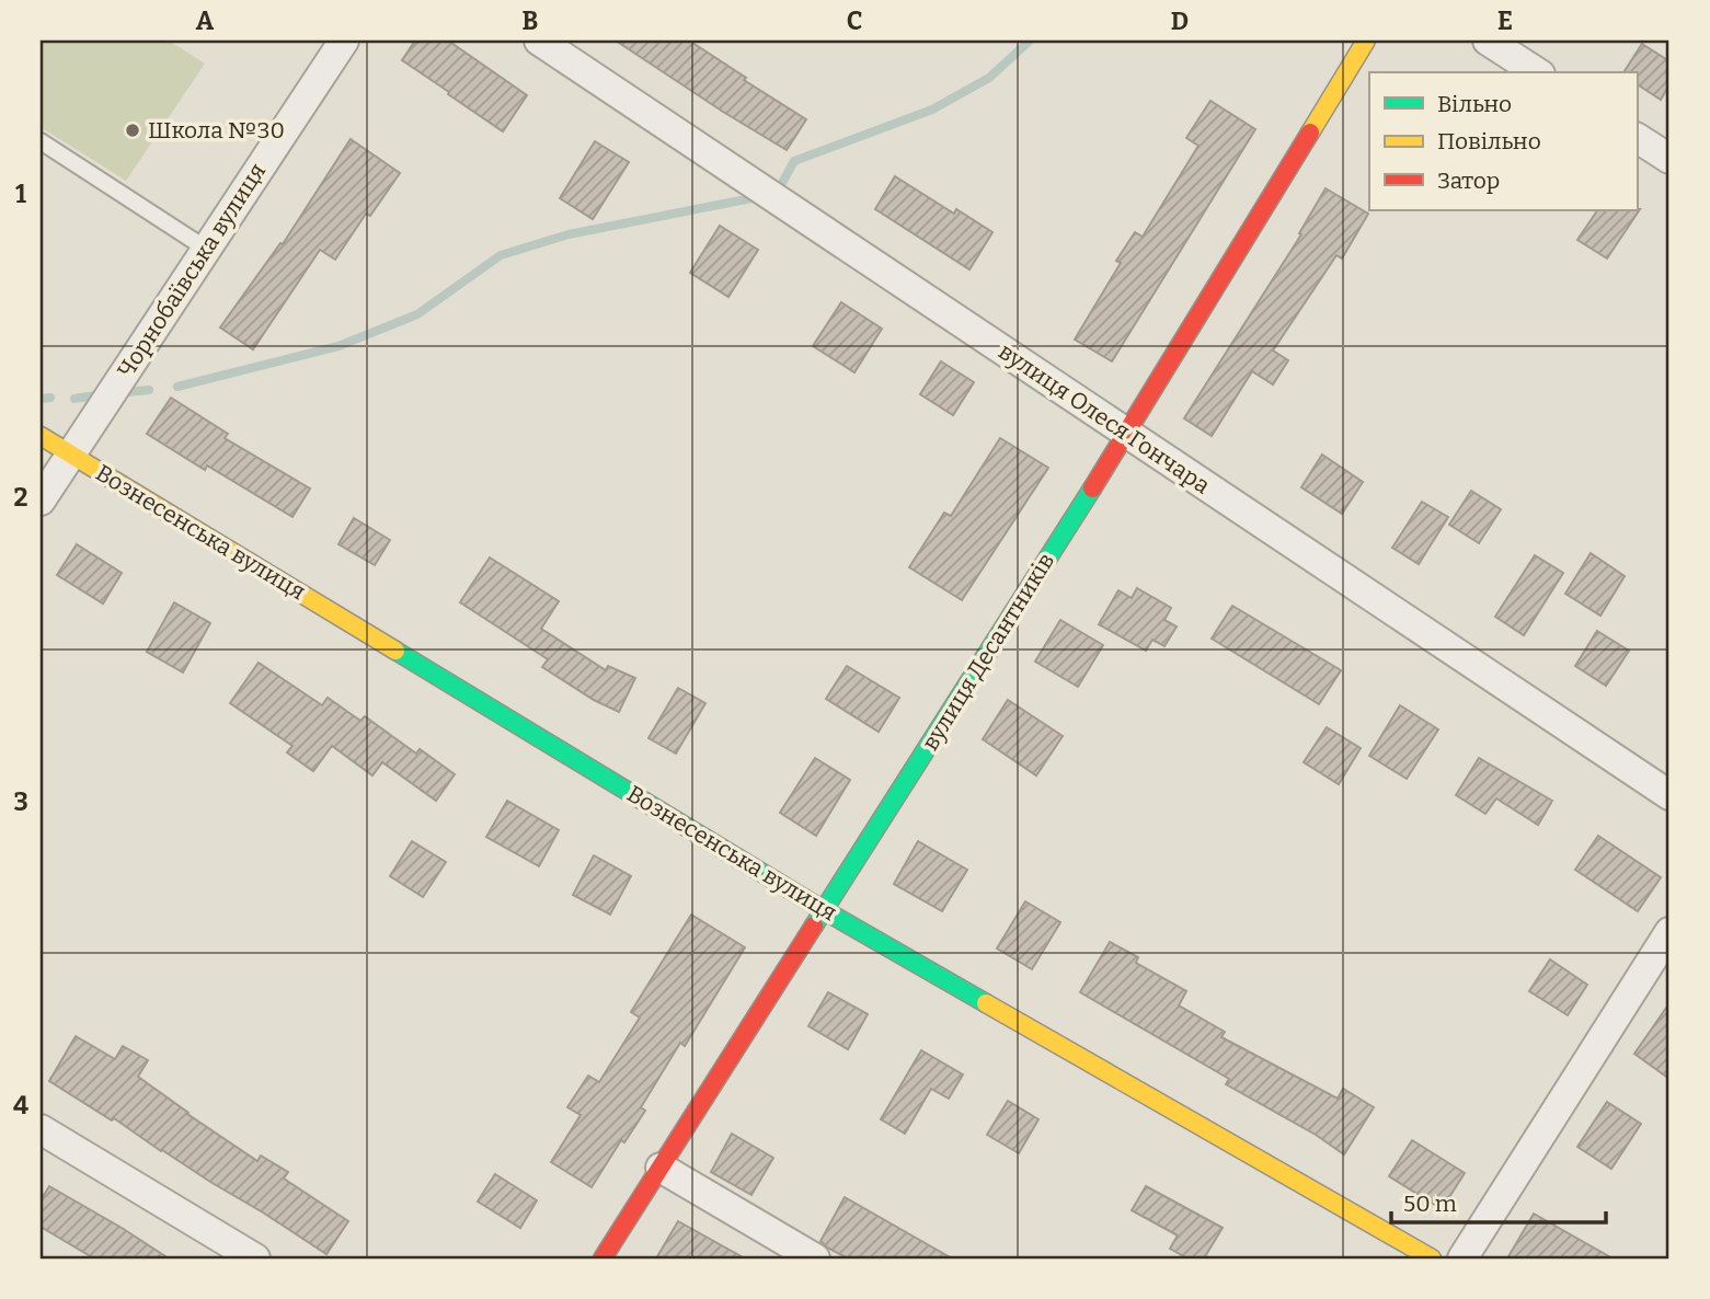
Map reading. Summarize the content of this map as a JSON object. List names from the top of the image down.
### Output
{
  "streets": {
    "street": [
      "Чорнобаївська вулиця",
      "вулиця Олеся Гончара",
      "Вознесенська вулиця",
      "вулиця Десантників"
    ]
  },
  "crossings": [
    ["Чорнобаївська вулиця", "Вознесенська вулиця"],
    ["вулиця Олеся Гончара", "вулиця Десантників"],
    ["Вознесенська вулиця", "вулиця Десантників"]
  ],
  "places": ["Школа №30"],
  "legend": ["Вільно", "Повільно", "Затор"],
  "scale_bar": "50 m",
  "grid": {
    "columns": [
      "A",
      "B",
      "C",
      "D",
      "E"
    ],
    "rows": [
      "1",
      "2",
      "3",
      "4"
    ]
  }
}
